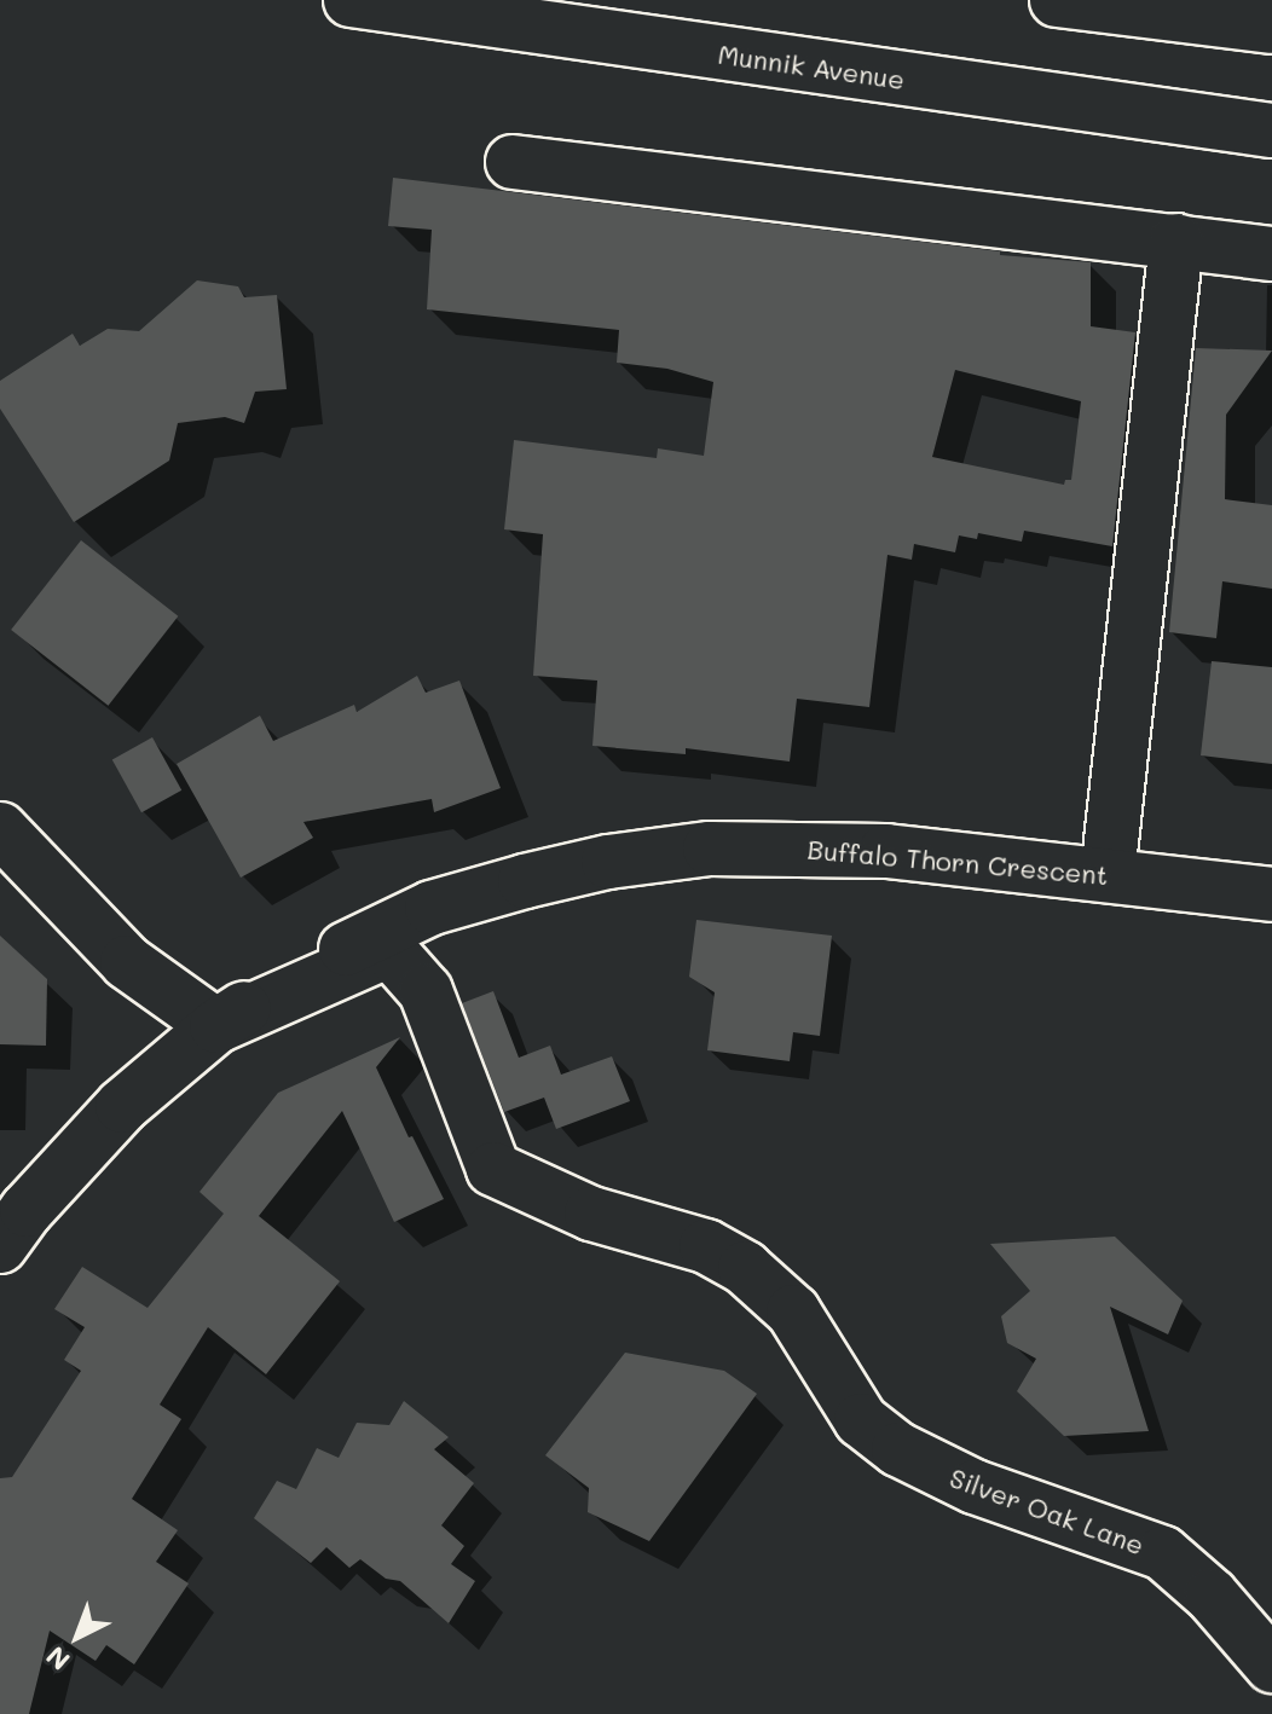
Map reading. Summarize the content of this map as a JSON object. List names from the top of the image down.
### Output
{
  "streets": {
    "street": ["Munnik Avenue", "Buffalo Thorn Crescent", "Silver Oak Lane"]
  },
  "crossings": [
    ["Buffalo Thorn Crescent", "Silver Oak Lane"]
  ],
  "north": "bottom left"
}
